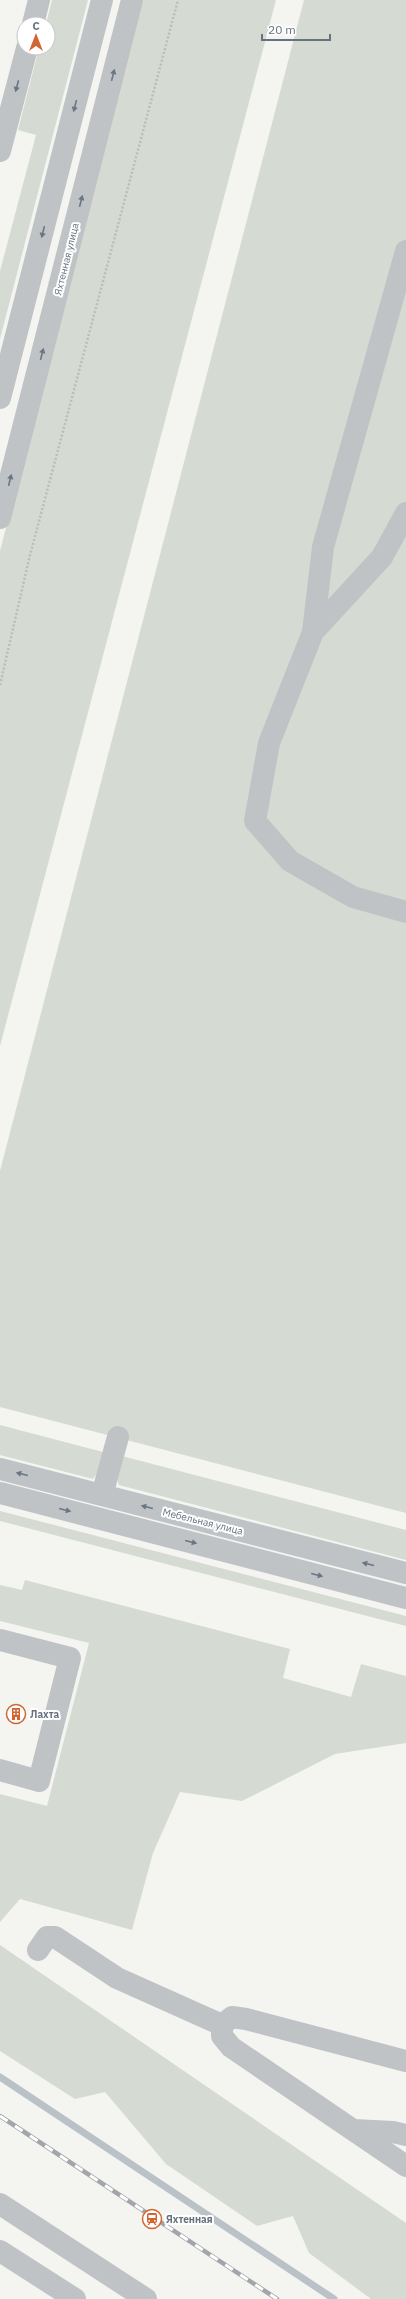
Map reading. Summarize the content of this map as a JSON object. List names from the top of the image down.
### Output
{
  "streets": {
    "street": ["Яхтенная улица", "Мебельная улица"]
  },
  "places": {
    "building": ["Лахта"],
    "station": ["Яхтенная"]
  },
  "scale_bar": "20 m",
  "north": "top"
}
